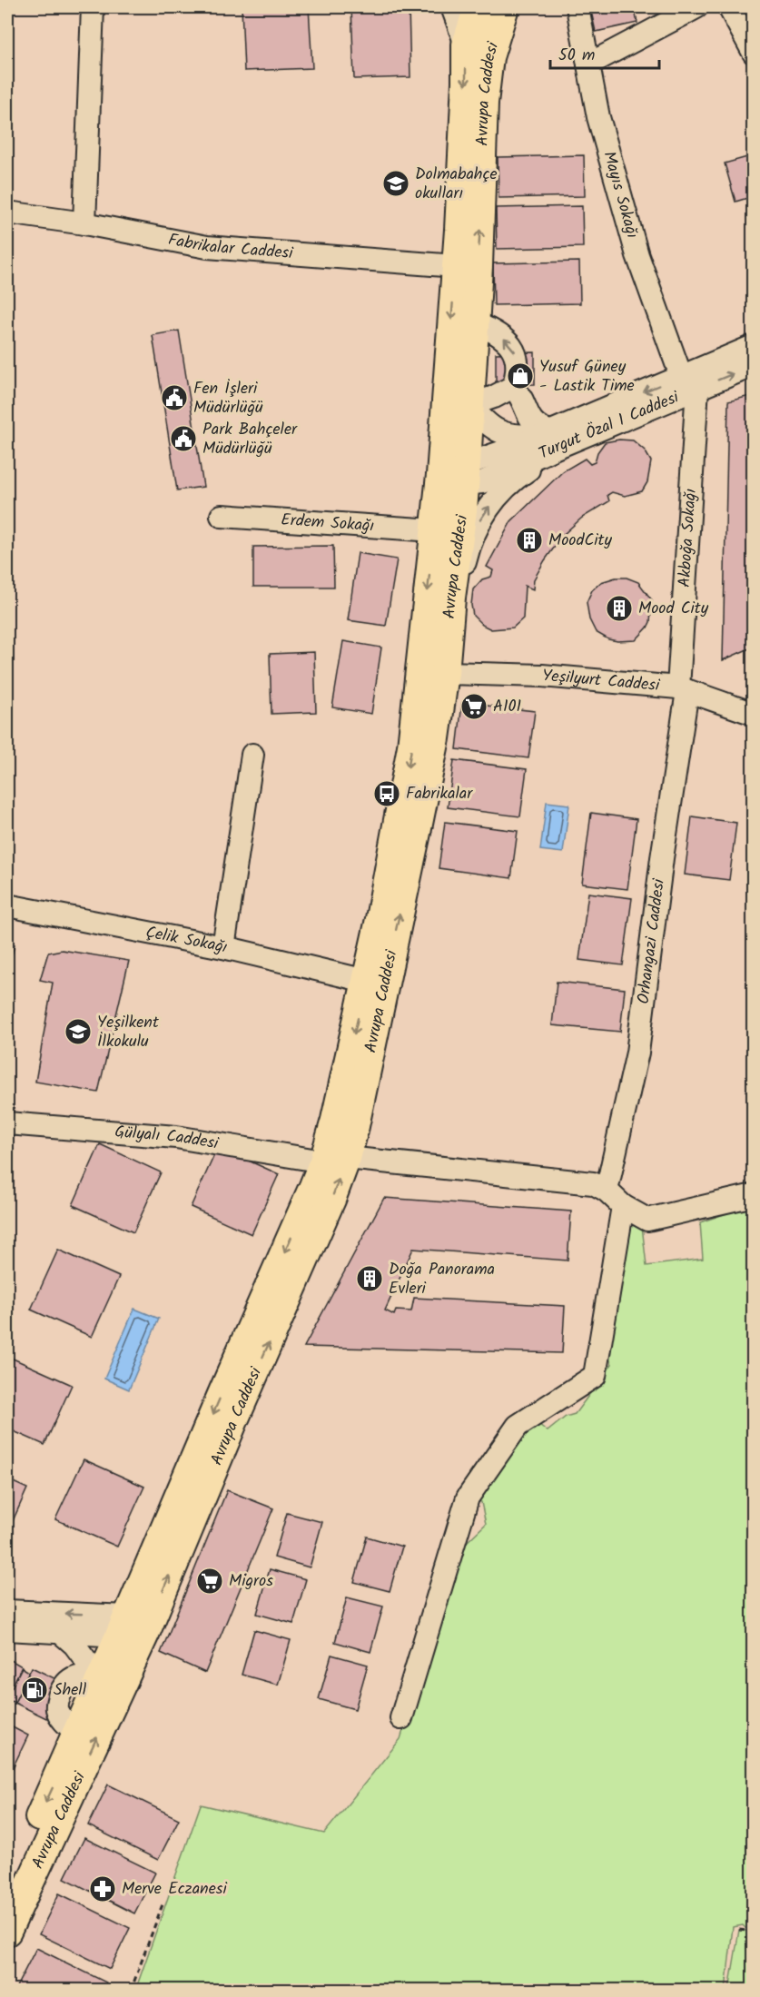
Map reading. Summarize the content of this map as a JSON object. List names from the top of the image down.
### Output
{
  "streets": {
    "main road": ["Avrupa Caddesi"],
    "street": [
      "Mayıs Sokağı",
      "Fabrikalar Caddesi",
      "Turgut Özal 1 Caddesi",
      "Erdem Sokağı",
      "Akboğa Sokağı",
      "Yeşilyurt Caddesi",
      "Çelik Sokağı",
      "Orhangazi Caddesi",
      "Gülyalı Caddesi"
    ]
  },
  "crossings": [
    ["Avrupa Caddesi", "Fabrikalar Caddesi"],
    ["Avrupa Caddesi", "Turgut Özal 1 Caddesi"],
    ["Avrupa Caddesi", "Erdem Sokağı"],
    ["Avrupa Caddesi", "Yeşilyurt Caddesi"],
    ["Avrupa Caddesi", "Çelik Sokağı"],
    ["Avrupa Caddesi", "Gülyalı Caddesi"],
    ["Mayıs Sokağı", "Turgut Özal 1 Caddesi"],
    ["Mayıs Sokağı", "Akboğa Sokağı"],
    ["Turgut Özal 1 Caddesi", "Akboğa Sokağı"],
    ["Akboğa Sokağı", "Yeşilyurt Caddesi"],
    ["Akboğa Sokağı", "Orhangazi Caddesi"],
    ["Yeşilyurt Caddesi", "Orhangazi Caddesi"],
    ["Orhangazi Caddesi", "Gülyalı Caddesi"]
  ],
  "places": {
    "school or university": ["Dolmabahçe okulları", "Yeşilkent İlkokulu"],
    "shop": ["Yusuf Güney - Lastik Time"],
    "public building": ["Fen İşleri Müdürlüğü", "Park Bahçeler Müdürlüğü"],
    "building": ["MoodCity", "Mood City", "Doğa Panorama Evleri"],
    "supermarket": ["A101", "Migros"],
    "bus stop": ["Fabrikalar"],
    "fuel station": ["Shell"],
    "pharmacy": ["Merve Eczanesi"]
  },
  "scale_bar": "50 m"
}
